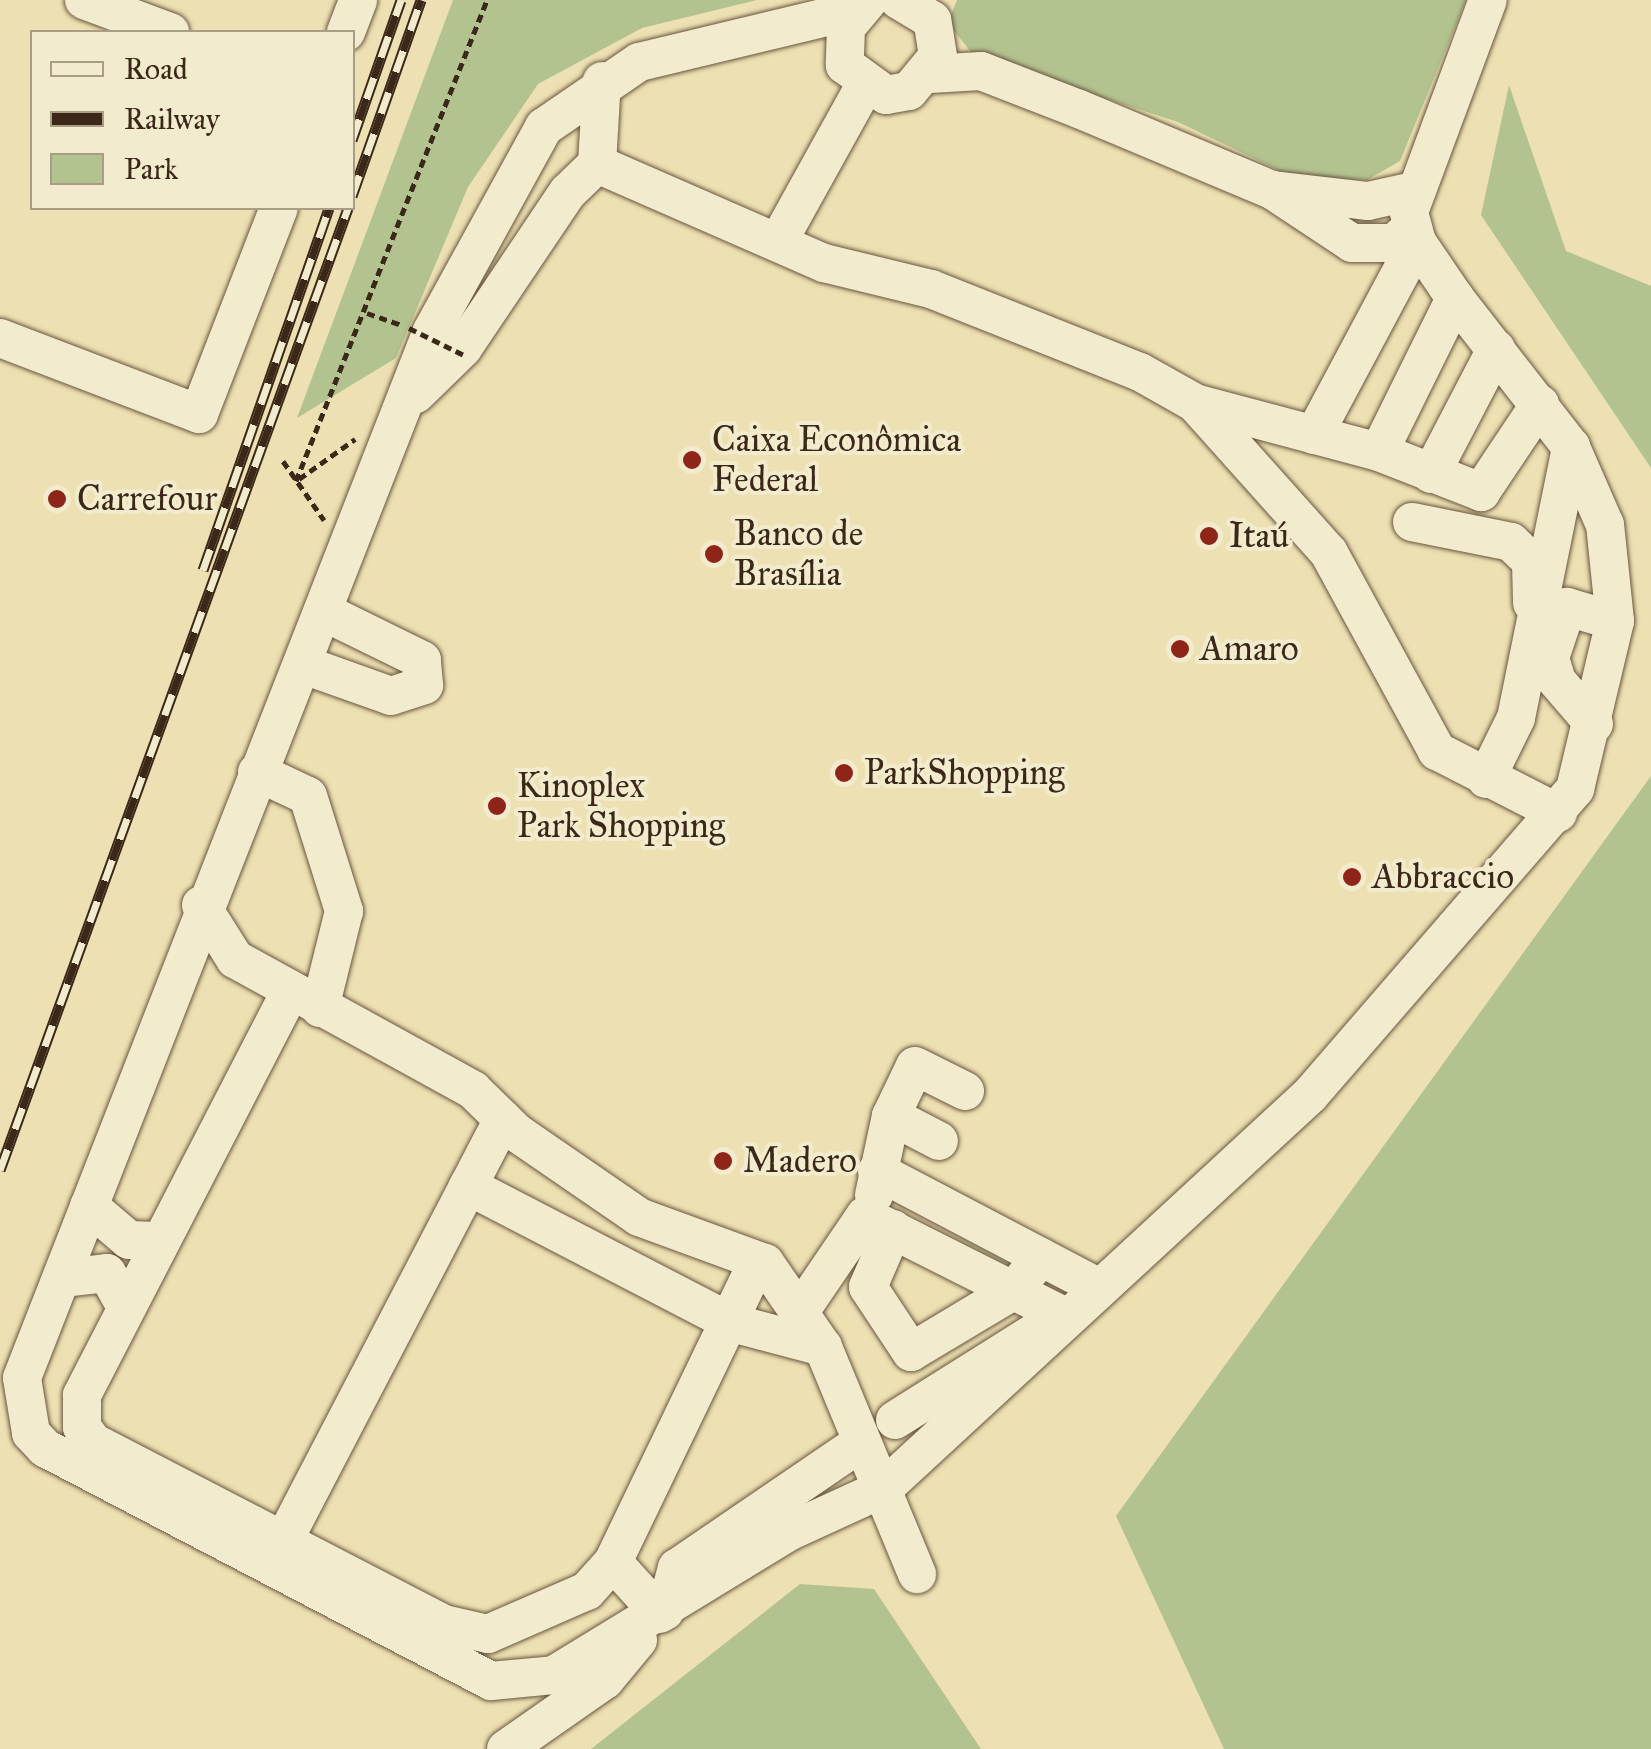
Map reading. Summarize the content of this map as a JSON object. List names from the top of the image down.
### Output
{
  "places": [
    "Caixa Econômica Federal",
    "Carrefour",
    "Itaú",
    "Banco de Brasília",
    "Amaro",
    "ParkShopping",
    "Kinoplex Park Shopping",
    "Abbraccio",
    "Madero"
  ],
  "legend": ["Road", "Railway", "Park"]
}
